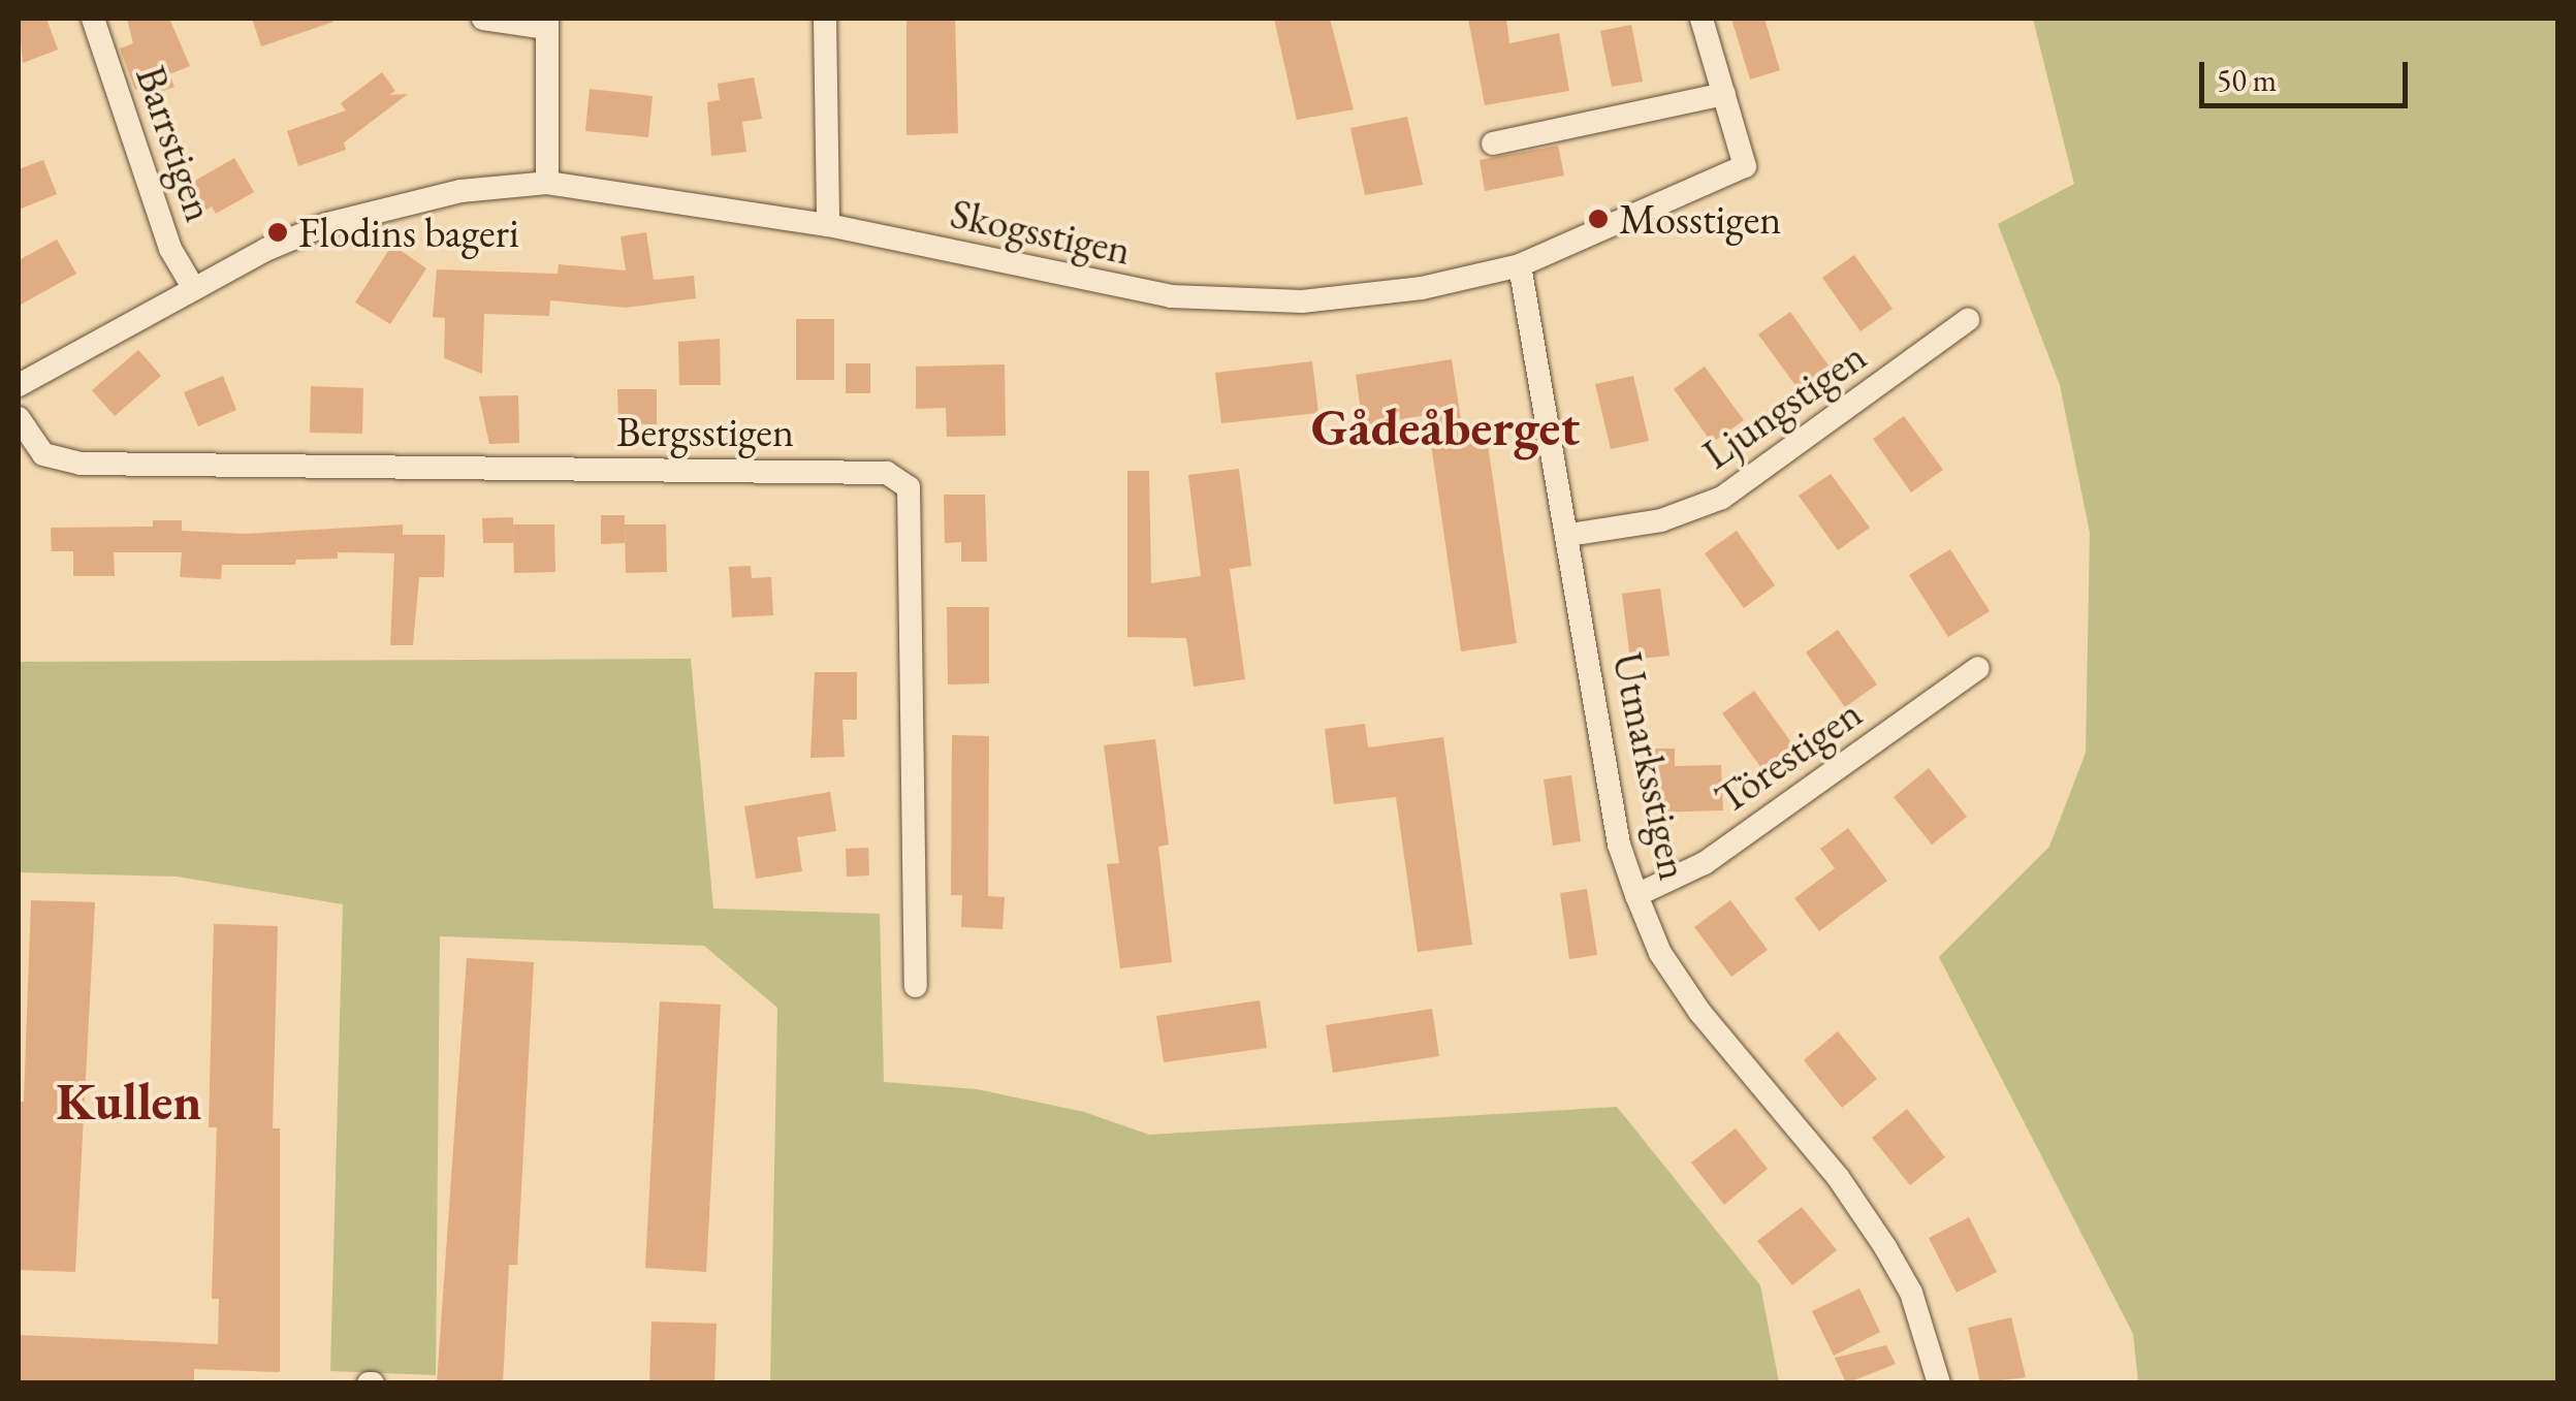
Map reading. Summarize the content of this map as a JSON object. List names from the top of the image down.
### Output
{
  "streets": {
    "street": [
      "Barrstigen",
      "Skogsstigen",
      "Ljungstigen",
      "Bergsstigen",
      "Törestigen",
      "Utmarksstigen"
    ]
  },
  "crossings": [
    ["Barrstigen", "Skogsstigen"],
    ["Skogsstigen", "Utmarksstigen"],
    ["Ljungstigen", "Utmarksstigen"],
    ["Törestigen", "Utmarksstigen"]
  ],
  "districts": ["Gådeåberget", "Kullen"],
  "places": ["Mosstigen", "Flodins bageri"],
  "scale_bar": "50 m"
}
